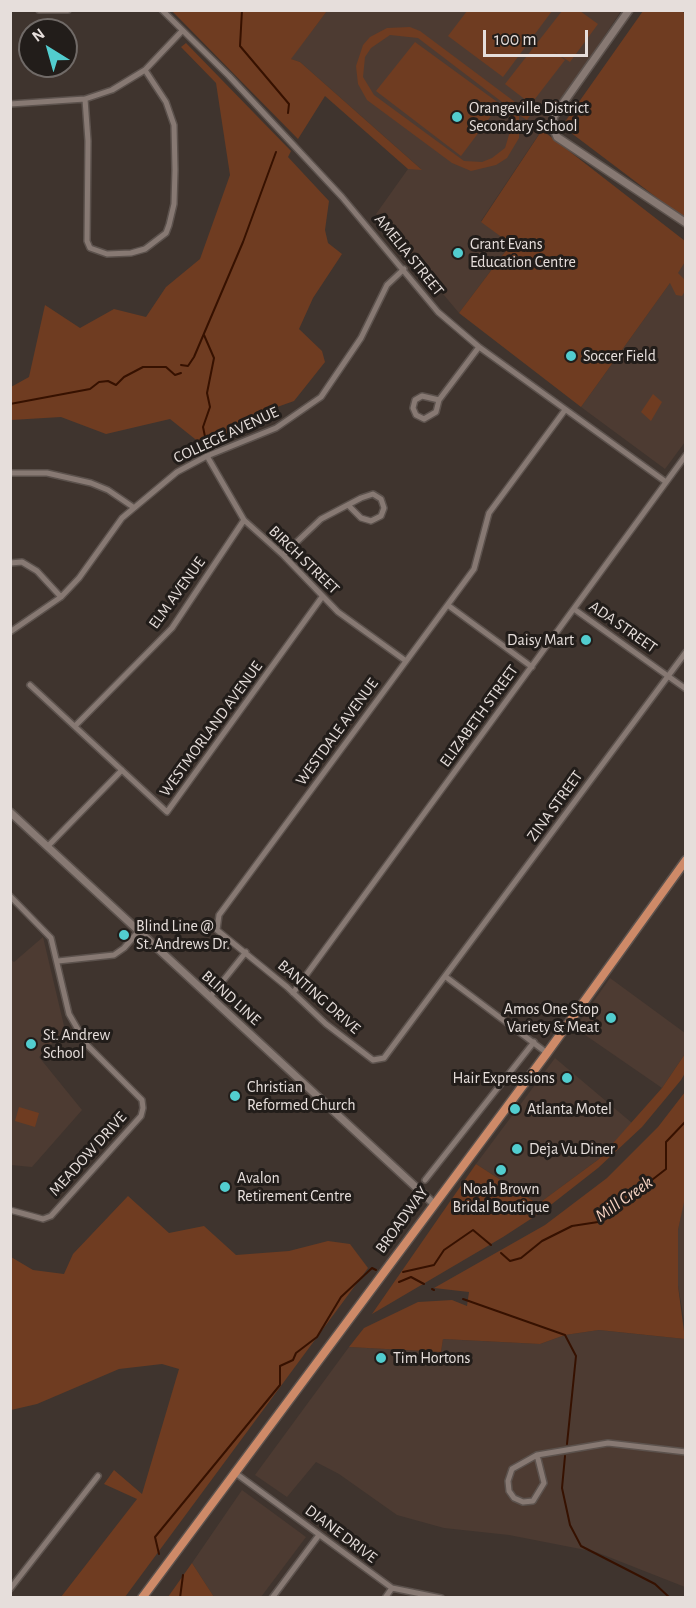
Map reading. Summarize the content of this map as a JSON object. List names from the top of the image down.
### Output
{
  "streets": {
    "main road": ["BROADWAY"],
    "street": [
      "AMELIA STREET",
      "COLLEGE AVENUE",
      "BIRCH STREET",
      "ELM AVENUE",
      "ADA STREET",
      "ELIZABETH STREET",
      "WESTMORLAND AVENUE",
      "WESTDALE AVENUE",
      "ZINA STREET",
      "BANTING DRIVE",
      "BLIND LINE",
      "MEADOW DRIVE",
      "DIANE DRIVE"
    ]
  },
  "crossings": [
    ["AMELIA STREET", "COLLEGE AVENUE"],
    ["AMELIA STREET", "ELIZABETH STREET"],
    ["AMELIA STREET", "WESTDALE AVENUE"],
    ["COLLEGE AVENUE", "BIRCH STREET"],
    ["BIRCH STREET", "ELM AVENUE"],
    ["BIRCH STREET", "WESTMORLAND AVENUE"],
    ["BIRCH STREET", "WESTDALE AVENUE"],
    ["ELM AVENUE", "WESTMORLAND AVENUE"],
    ["ADA STREET", "ELIZABETH STREET"],
    ["ADA STREET", "ZINA STREET"],
    ["ELIZABETH STREET", "BANTING DRIVE"],
    ["WESTDALE AVENUE", "BANTING DRIVE"],
    ["ZINA STREET", "BANTING DRIVE"],
    ["BLIND LINE", "BROADWAY"],
    ["BROADWAY", "DIANE DRIVE"]
  ],
  "water": ["Mill Creek"],
  "places": [
    "Orangeville District Secondary School",
    "Grant Evans Education Centre",
    "Soccer Field",
    "Daisy Mart",
    "Blind Line @ St. Andrews Dr.",
    "Amos One Stop Variety & Meat",
    "St. Andrew School",
    "Hair Expressions",
    "Christian Reformed Church",
    "Atlanta Motel",
    "Deja Vu Diner",
    "Noah Brown Bridal Boutique",
    "Avalon Retirement Centre",
    "Tim Hortons"
  ],
  "scale_bar": "100 m",
  "north": "top left"
}
